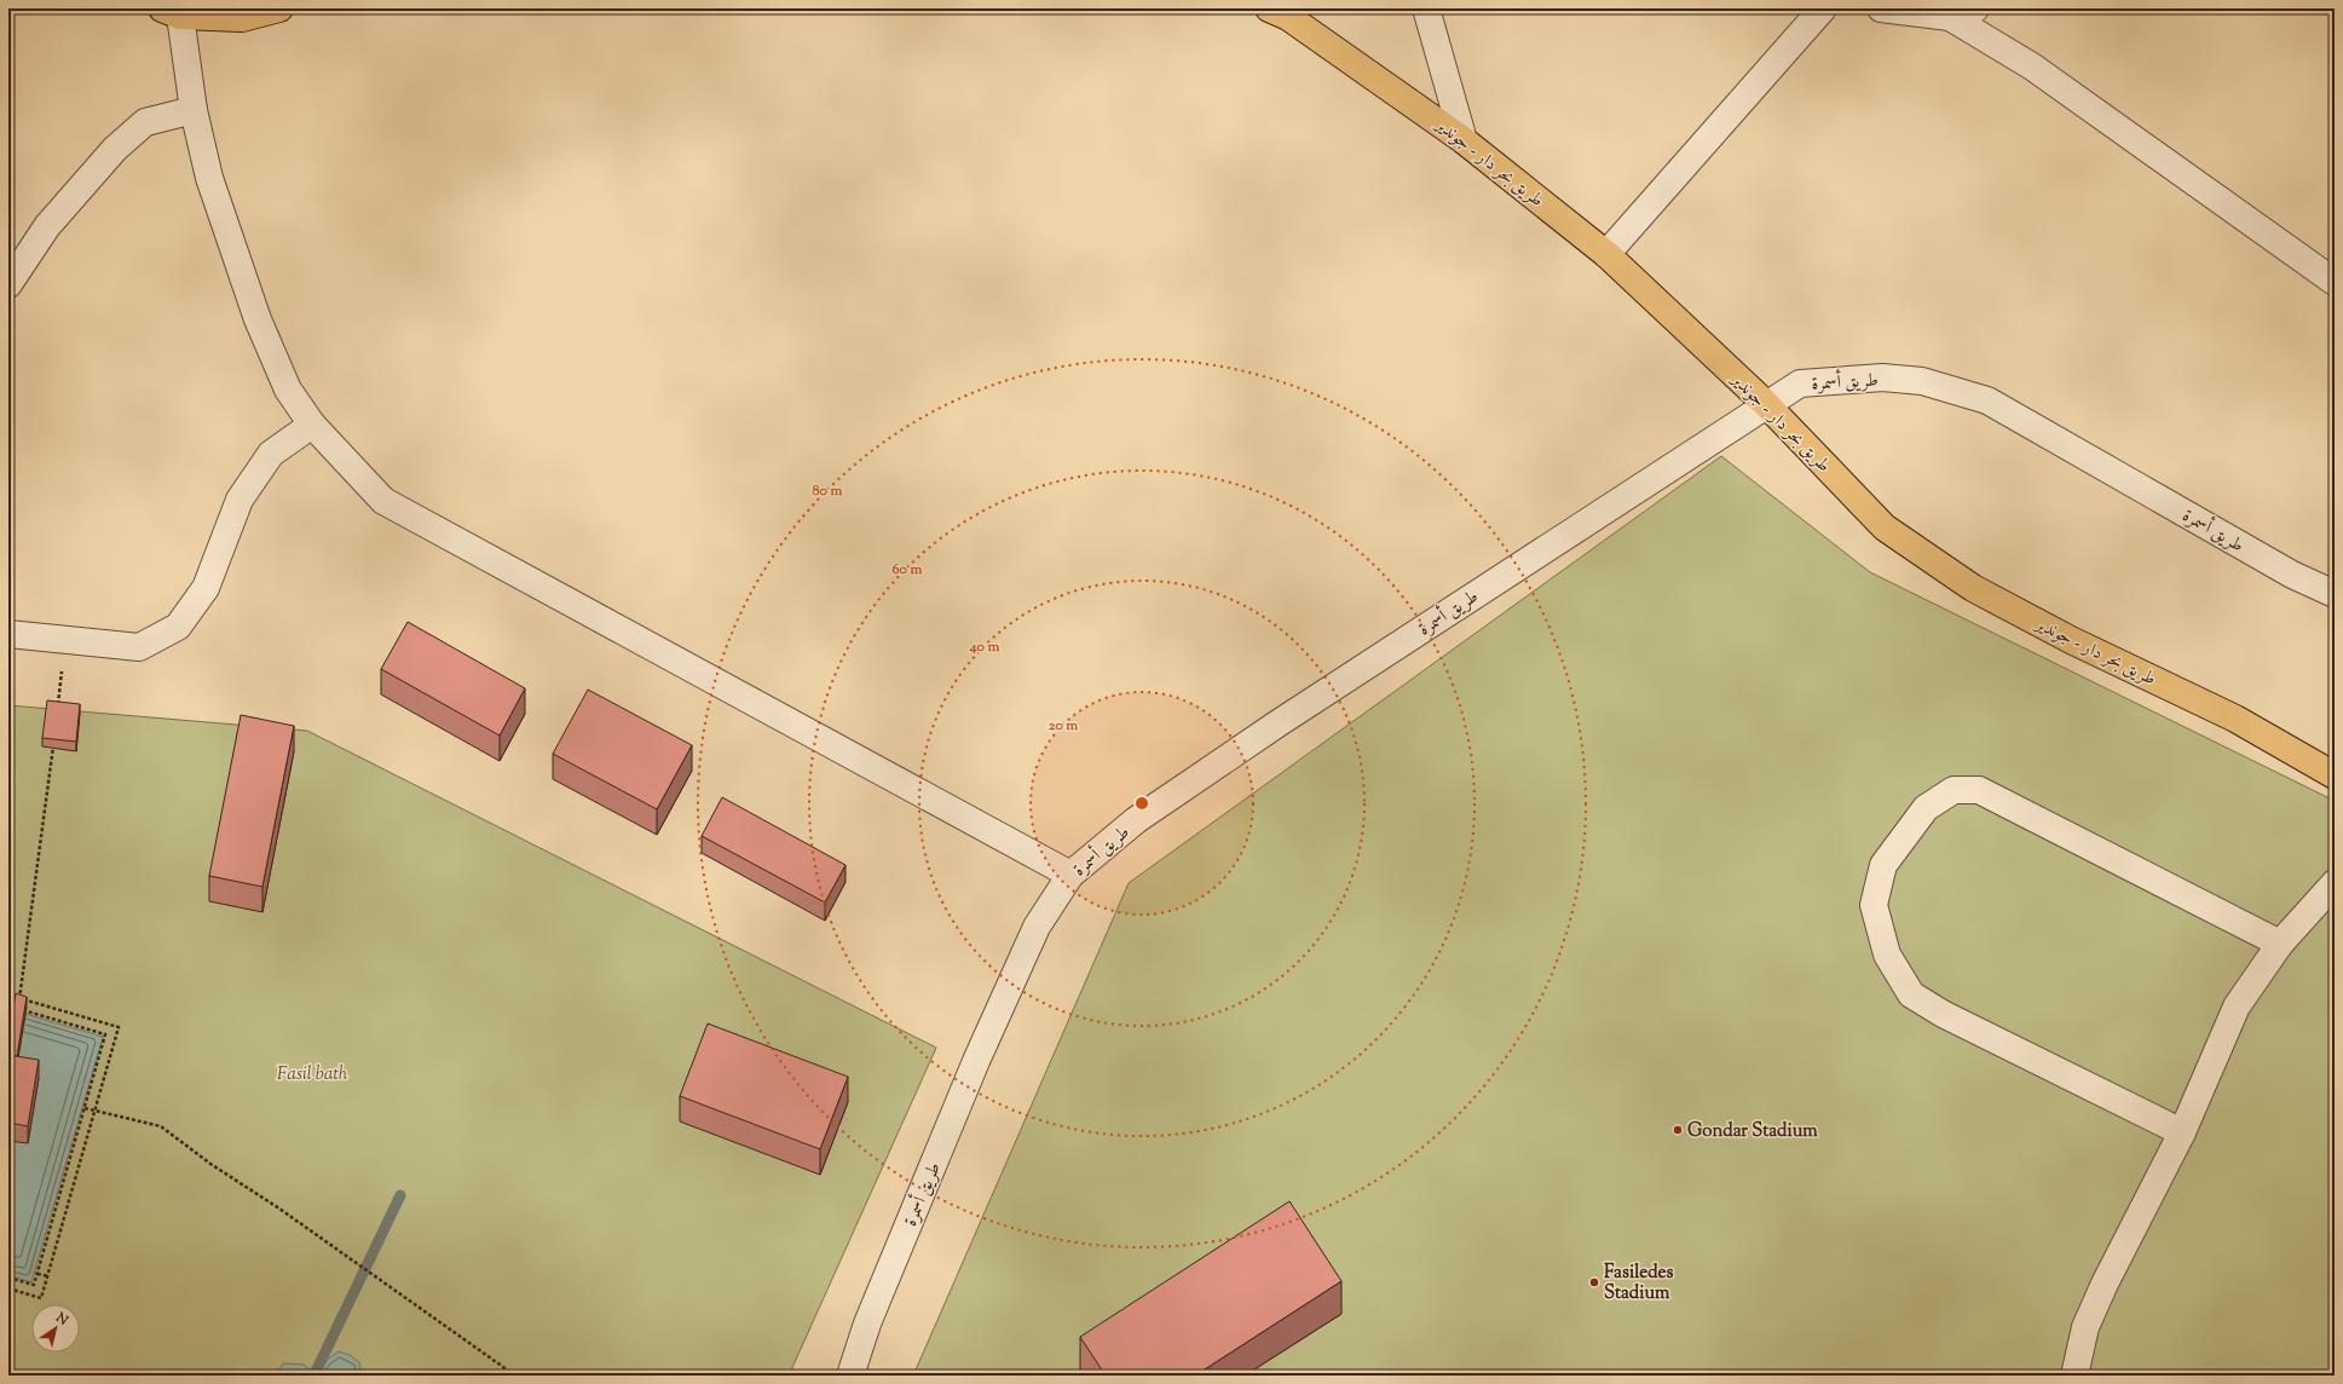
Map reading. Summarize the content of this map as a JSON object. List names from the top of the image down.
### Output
{
  "streets": {
    "highway": ["طريق بحر دار - جوندير"],
    "street": ["طريق أسمرة"]
  },
  "crossings": [
    ["طريق بحر دار - جوندير", "طريق أسمرة"]
  ],
  "parks": ["Fasil bath"],
  "places": ["Gondar Stadium", "Fasiledes Stadium"],
  "north": "top right",
  "rings": [
    "80 m",
    "60 m",
    "40 m",
    "20 m"
  ]
}
